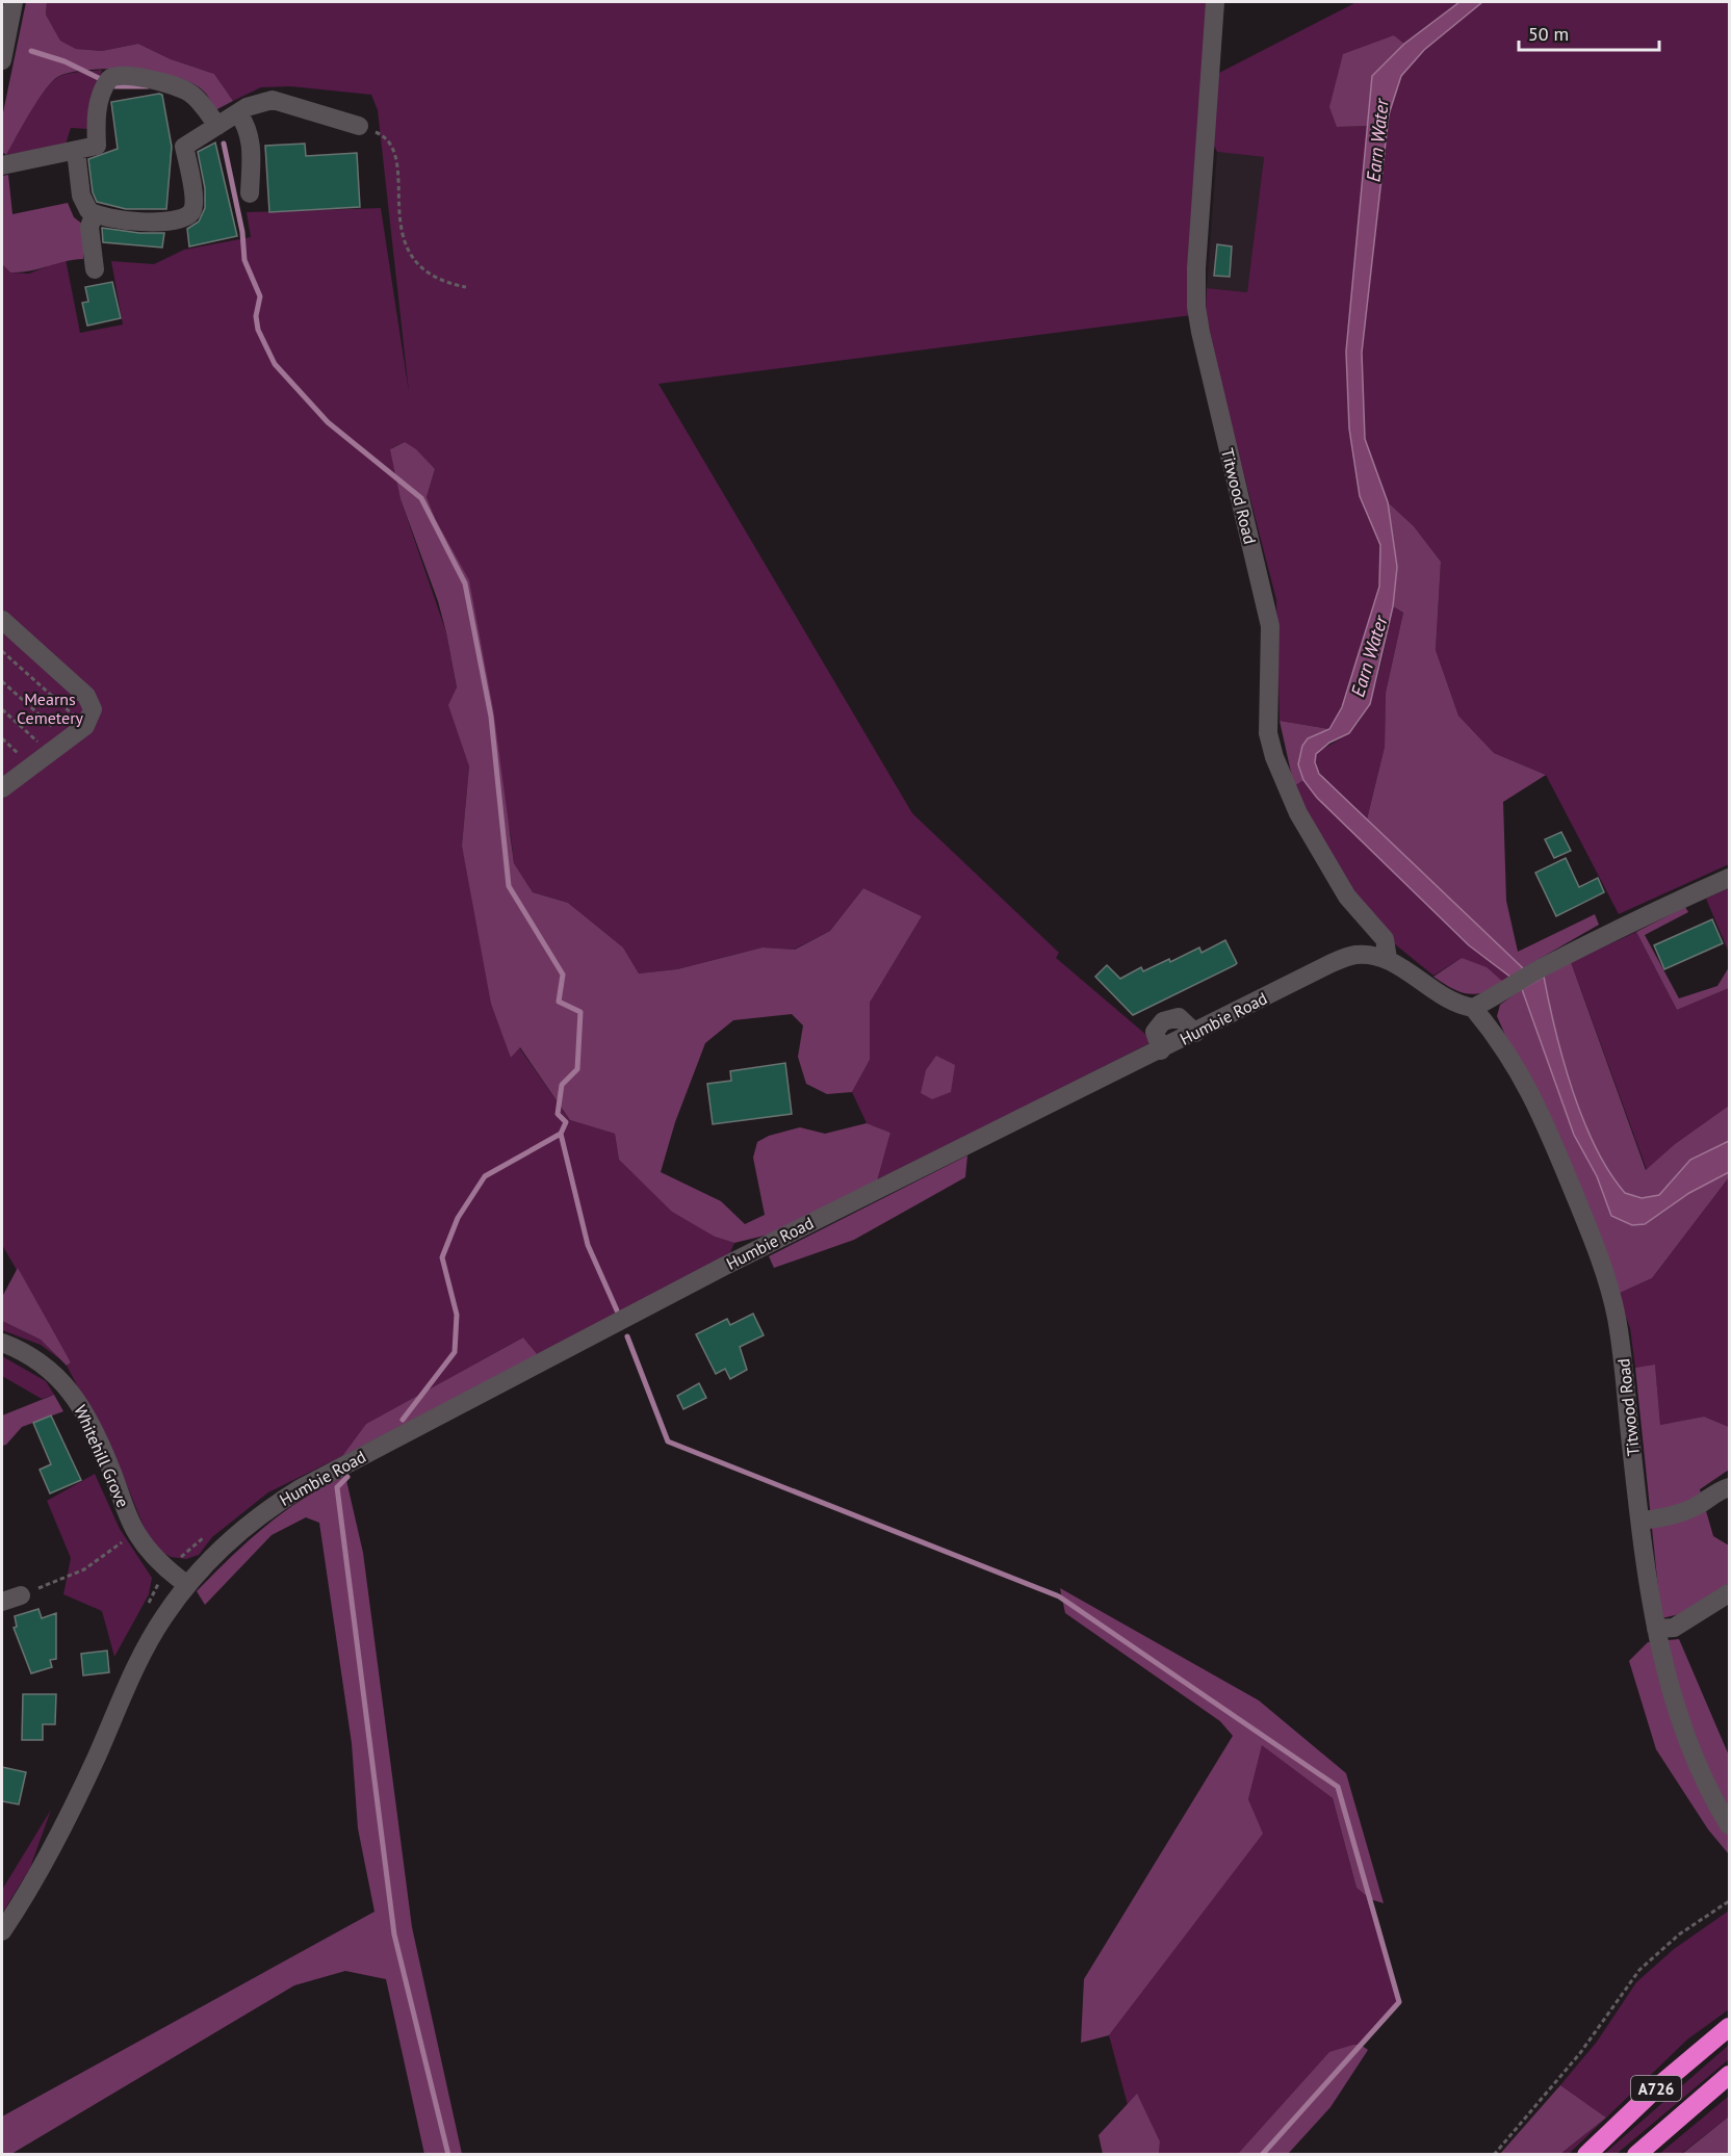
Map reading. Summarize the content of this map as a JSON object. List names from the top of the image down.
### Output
{
  "streets": {
    "highway": ["A726"],
    "street": ["Titwood Road", "Humbie Road", "Whitehill Grove"]
  },
  "crossings": [
    ["Titwood Road", "Humbie Road"],
    ["Humbie Road", "Whitehill Grove"]
  ],
  "water": ["Earn Water"],
  "parks": ["Mearns Cemetery"],
  "scale_bar": "50 m"
}
